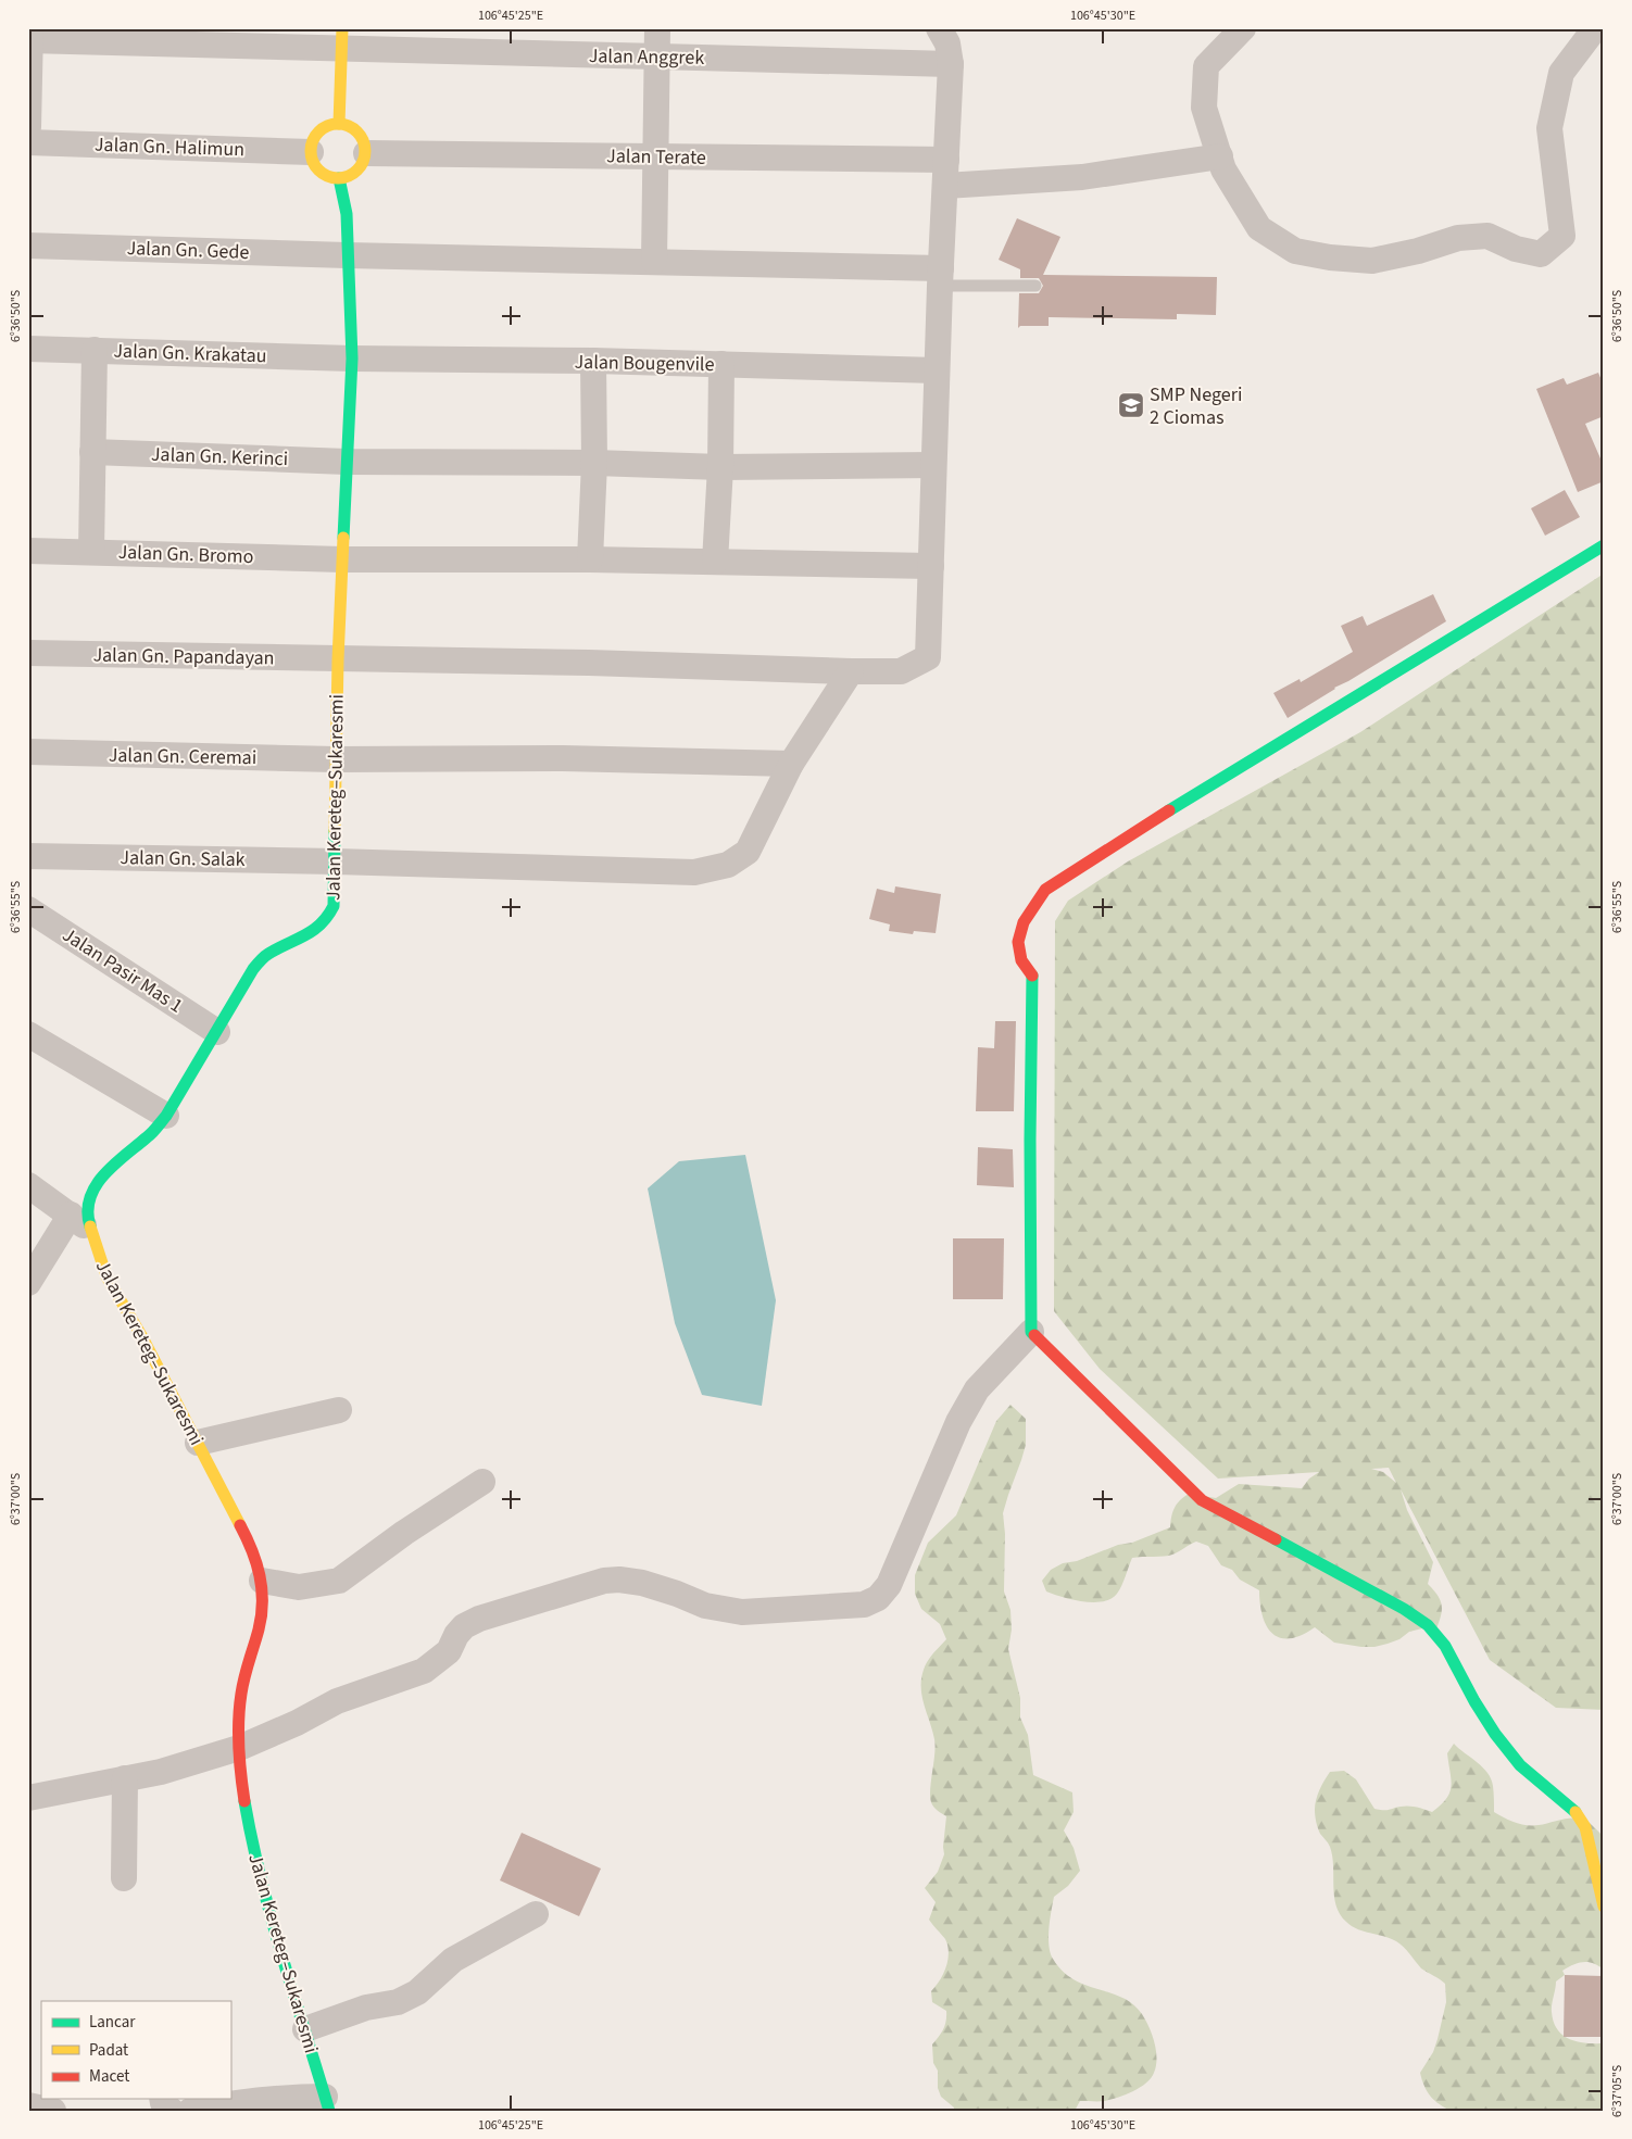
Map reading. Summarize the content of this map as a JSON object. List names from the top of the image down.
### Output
{
  "streets": {
    "street": [
      "Jalan Anggrek",
      "Jalan Gn. Halimun",
      "Jalan Terate",
      "Jalan Gn. Gede",
      "Jalan Gn. Krakatau",
      "Jalan Bougenvile",
      "Jalan Gn. Kerinci",
      "Jalan Gn. Bromo",
      "Jalan Gn. Papandayan",
      "Jalan Gn. Ceremai",
      "Jalan Kereteg–Sukaresmi",
      "Jalan Gn. Salak",
      "Jalan Pasir Mas 1"
    ]
  },
  "crossings": [
    ["Jalan Gn. Halimun", "Jalan Terate"],
    ["Jalan Gn. Halimun", "Jalan Kereteg–Sukaresmi"],
    ["Jalan Terate", "Jalan Kereteg–Sukaresmi"],
    ["Jalan Gn. Gede", "Jalan Kereteg–Sukaresmi"],
    ["Jalan Gn. Krakatau", "Jalan Bougenvile"],
    ["Jalan Gn. Krakatau", "Jalan Kereteg–Sukaresmi"],
    ["Jalan Bougenvile", "Jalan Kereteg–Sukaresmi"],
    ["Jalan Gn. Kerinci", "Jalan Kereteg–Sukaresmi"],
    ["Jalan Gn. Bromo", "Jalan Gn. Papandayan"],
    ["Jalan Gn. Bromo", "Jalan Kereteg–Sukaresmi"],
    ["Jalan Gn. Papandayan", "Jalan Kereteg–Sukaresmi"],
    ["Jalan Gn. Papandayan", "Jalan Gn. Salak"],
    ["Jalan Gn. Ceremai", "Jalan Kereteg–Sukaresmi"],
    ["Jalan Gn. Ceremai", "Jalan Gn. Salak"],
    ["Jalan Kereteg–Sukaresmi", "Jalan Gn. Salak"],
    ["Jalan Kereteg–Sukaresmi", "Jalan Pasir Mas 1"]
  ],
  "places": {
    "school or university": ["SMP Negeri 2 Ciomas"]
  },
  "legend": ["Lancar", "Padat", "Macet"],
  "coordinates": [
    "106°45'25\"E",
    "106°45'30\"E",
    "6°36'50\"S",
    "6°36'55\"S",
    "6°37'00\"S",
    "6°37'05\"S"
  ]
}
